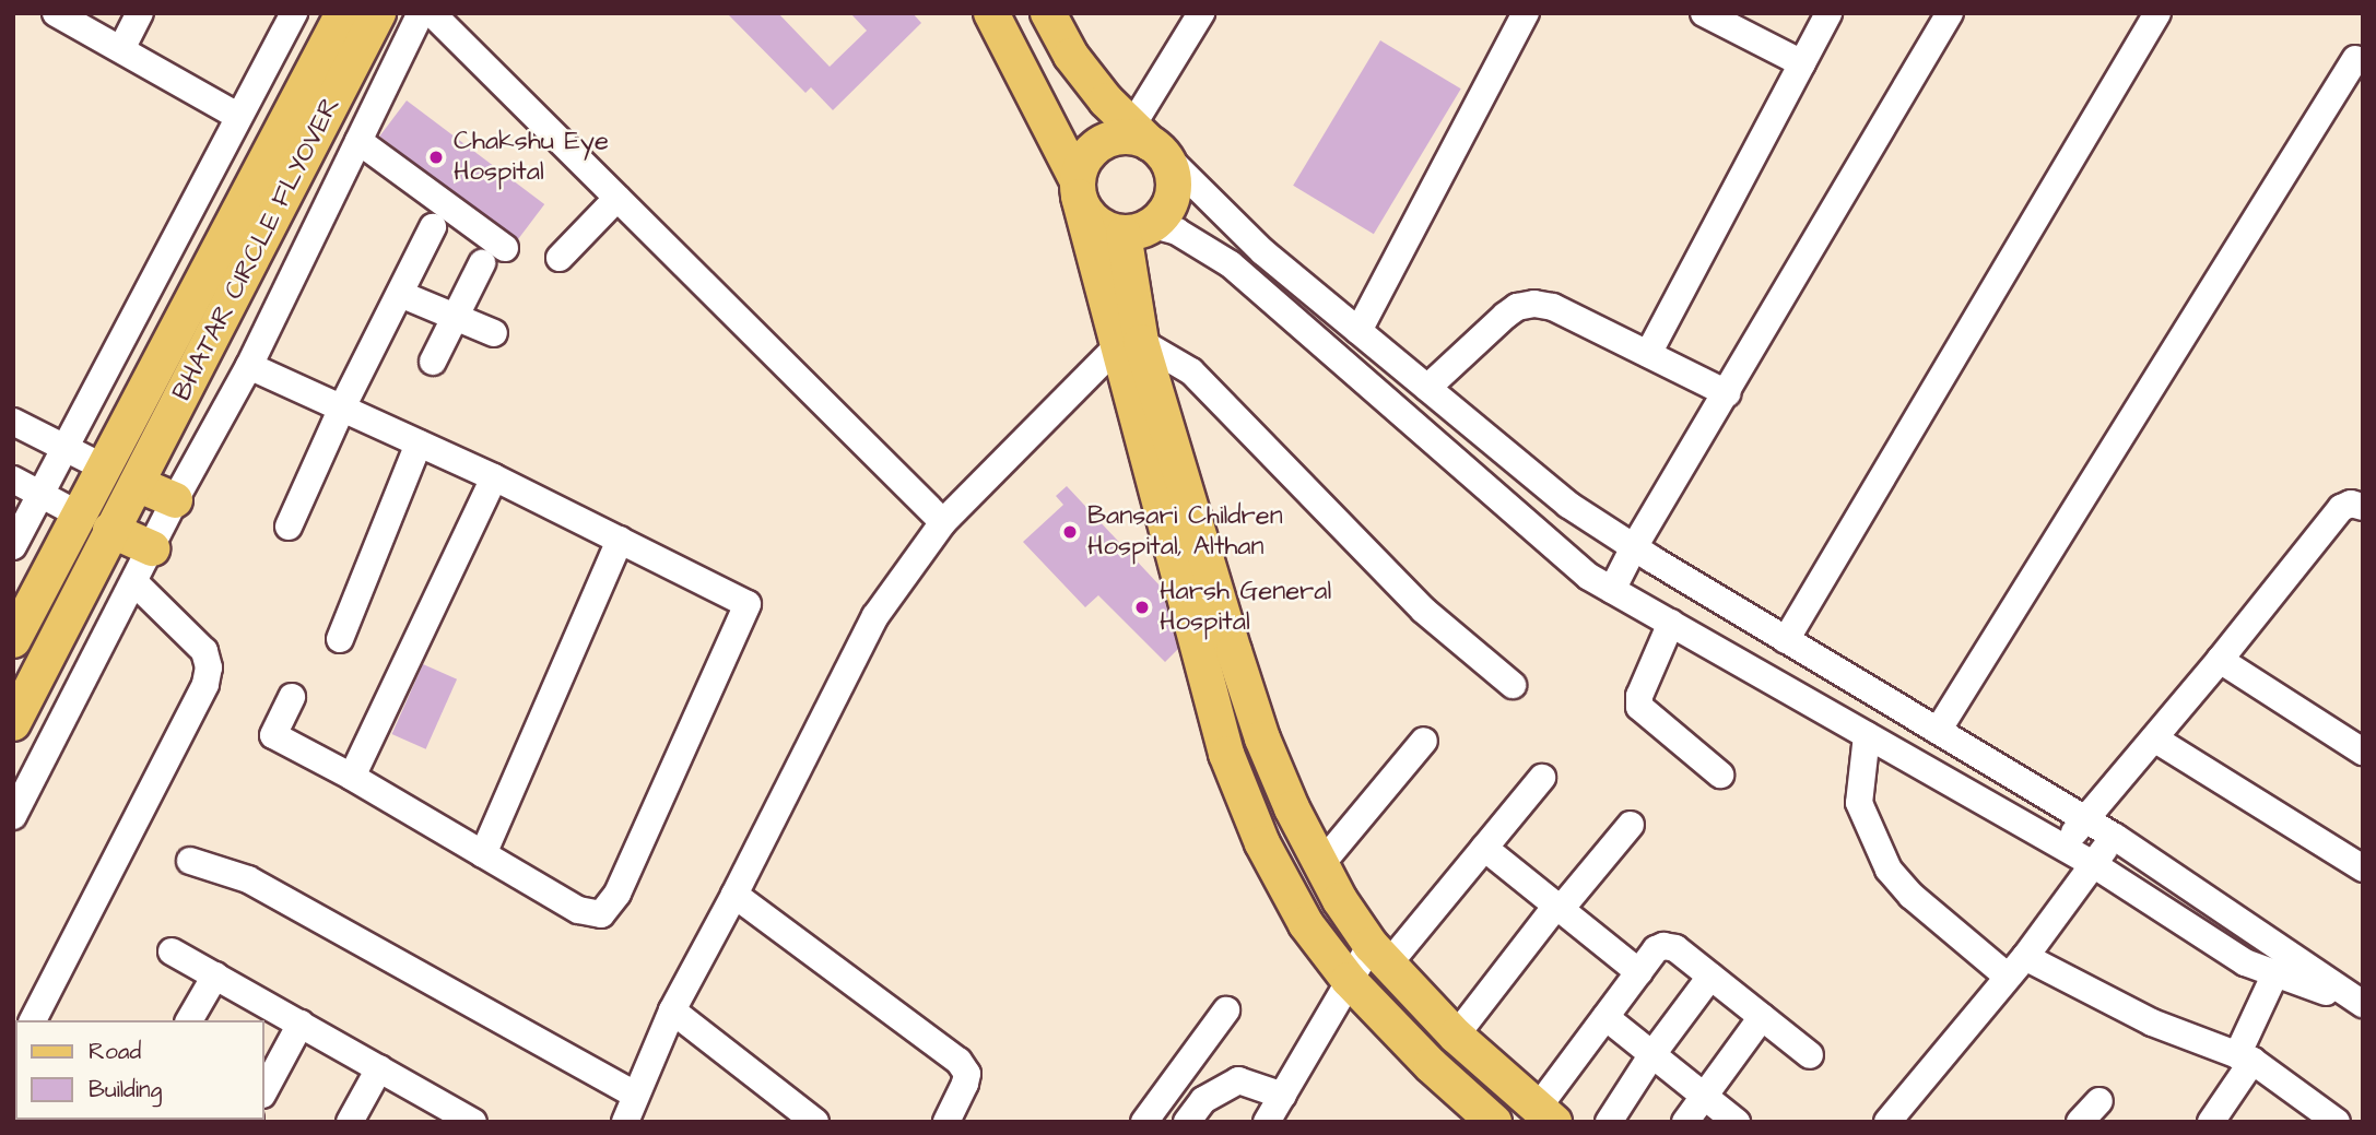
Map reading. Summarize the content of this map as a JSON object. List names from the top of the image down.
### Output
{
  "streets": {
    "main road": ["BHATAR CIRCLE FLYOVER"]
  },
  "places": ["Chakshu Eye Hospital", "Bansari Children Hospital, Althan", "Harsh General Hospital"],
  "legend": ["Road", "Building"]
}
